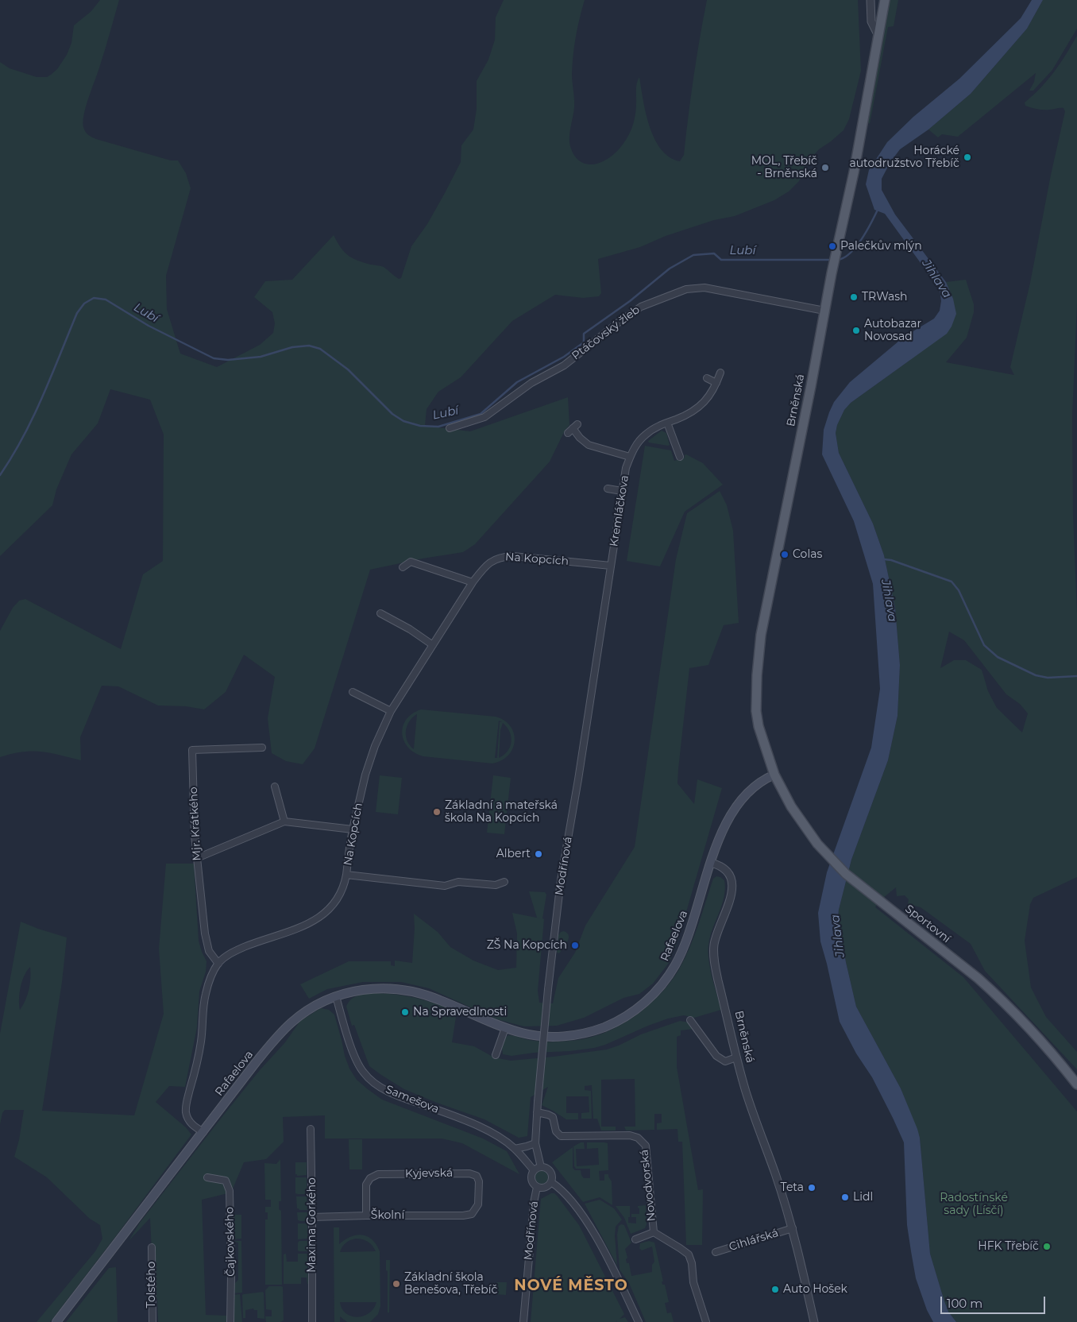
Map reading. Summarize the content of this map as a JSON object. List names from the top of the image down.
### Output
{
  "streets": {
    "main road": ["Brněnská", "Sportovní", "Rafaelova"],
    "street": [
      "Ptáčovský žleb",
      "Kremláčkova",
      "Na Kopcích",
      "Mjr. Krátkého",
      "Modřínová",
      "Samešova",
      "Kyjevská",
      "Novodvorská",
      "Školní",
      "Maxima Gorkého",
      "Cihlářská",
      "Čajkovského",
      "Tolstého"
    ]
  },
  "crossings": [
    ["Ptáčovský žleb", "Brněnská"],
    ["Brněnská", "Sportovní"],
    ["Brněnská", "Rafaelova"],
    ["Brněnská", "Cihlářská"],
    ["Kremláčkova", "Na Kopcích"],
    ["Kremláčkova", "Modřínová"],
    ["Na Kopcích", "Modřínová"],
    ["Modřínová", "Samešova"],
    ["Modřínová", "Novodvorská"],
    ["Rafaelova", "Samešova"],
    ["Kyjevská", "Školní"],
    ["Školní", "Maxima Gorkého"]
  ],
  "districts": ["NOVÉ MĚSTO"],
  "water": ["Lubí", "Jihlava"],
  "parks": ["Radostínské sady (Lísčí)"],
  "places": [
    "Horácké autodružstvo Třebíč",
    "MOL, Třebíč - Brněnská",
    "Palečkův mlýn",
    "TRWash",
    "Autobazar Novosad",
    "Colas",
    "Základní a mateřská škola Na Kopcích",
    "Albert",
    "ZŠ Na Kopcích",
    "Na Spravedlnosti",
    "Teta",
    "Lidl",
    "HFK Třebíč",
    "Základní škola Benešova, Třebíč",
    "Auto Hošek"
  ],
  "scale_bar": "100 m"
}
